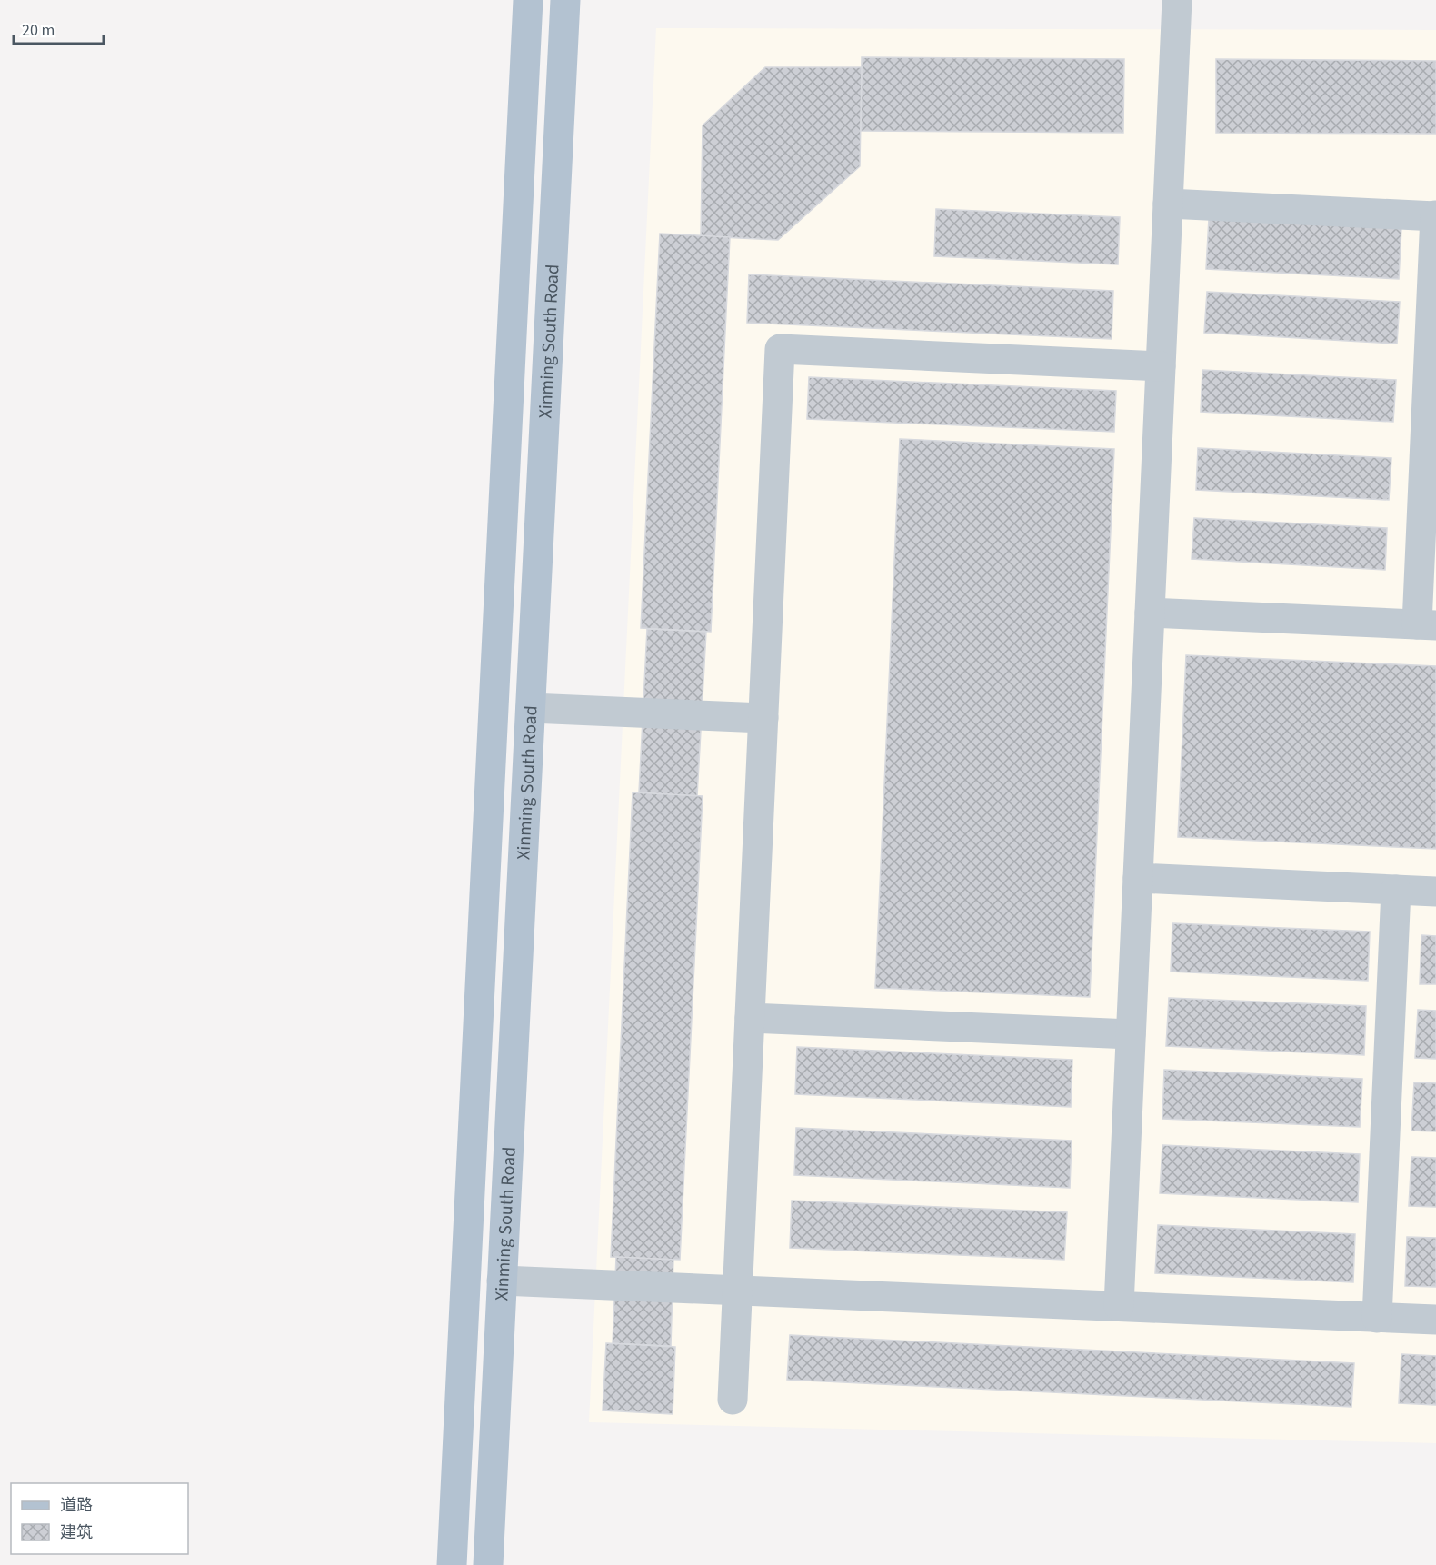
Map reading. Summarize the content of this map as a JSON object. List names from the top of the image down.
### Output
{
  "streets": {
    "main road": ["Xinming South Road"]
  },
  "legend": ["道路", "建筑"],
  "scale_bar": "20 m"
}
